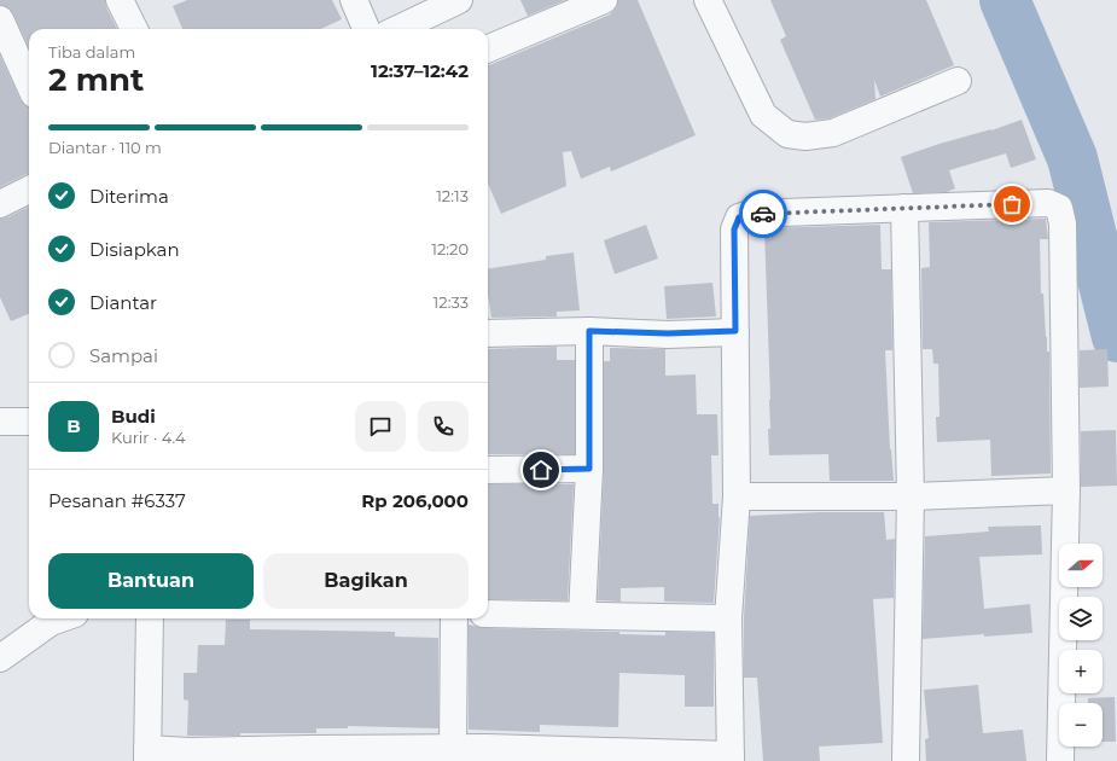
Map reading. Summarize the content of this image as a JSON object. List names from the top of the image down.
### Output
{
  "north": "right",
  "page": {
    "heading": ["2 mnt", "Tiba dalam", "12:37–12:42"],
    "panel": [
      "Budi",
      "Kurir · 4.4",
      "Pesanan #6337",
      "Rp 206,000"
    ],
    "bar": "Diantar · 110 m",
    "list": [
      ["Diterima", "12:13"],
      ["Disiapkan", "12:20"],
      ["Diantar", "12:33"],
      "Sampai"
    ],
    "round": "B",
    "map_buttons": ["+", "−"],
    "buttons": ["Bantuan", "Bagikan"]
  }
}
